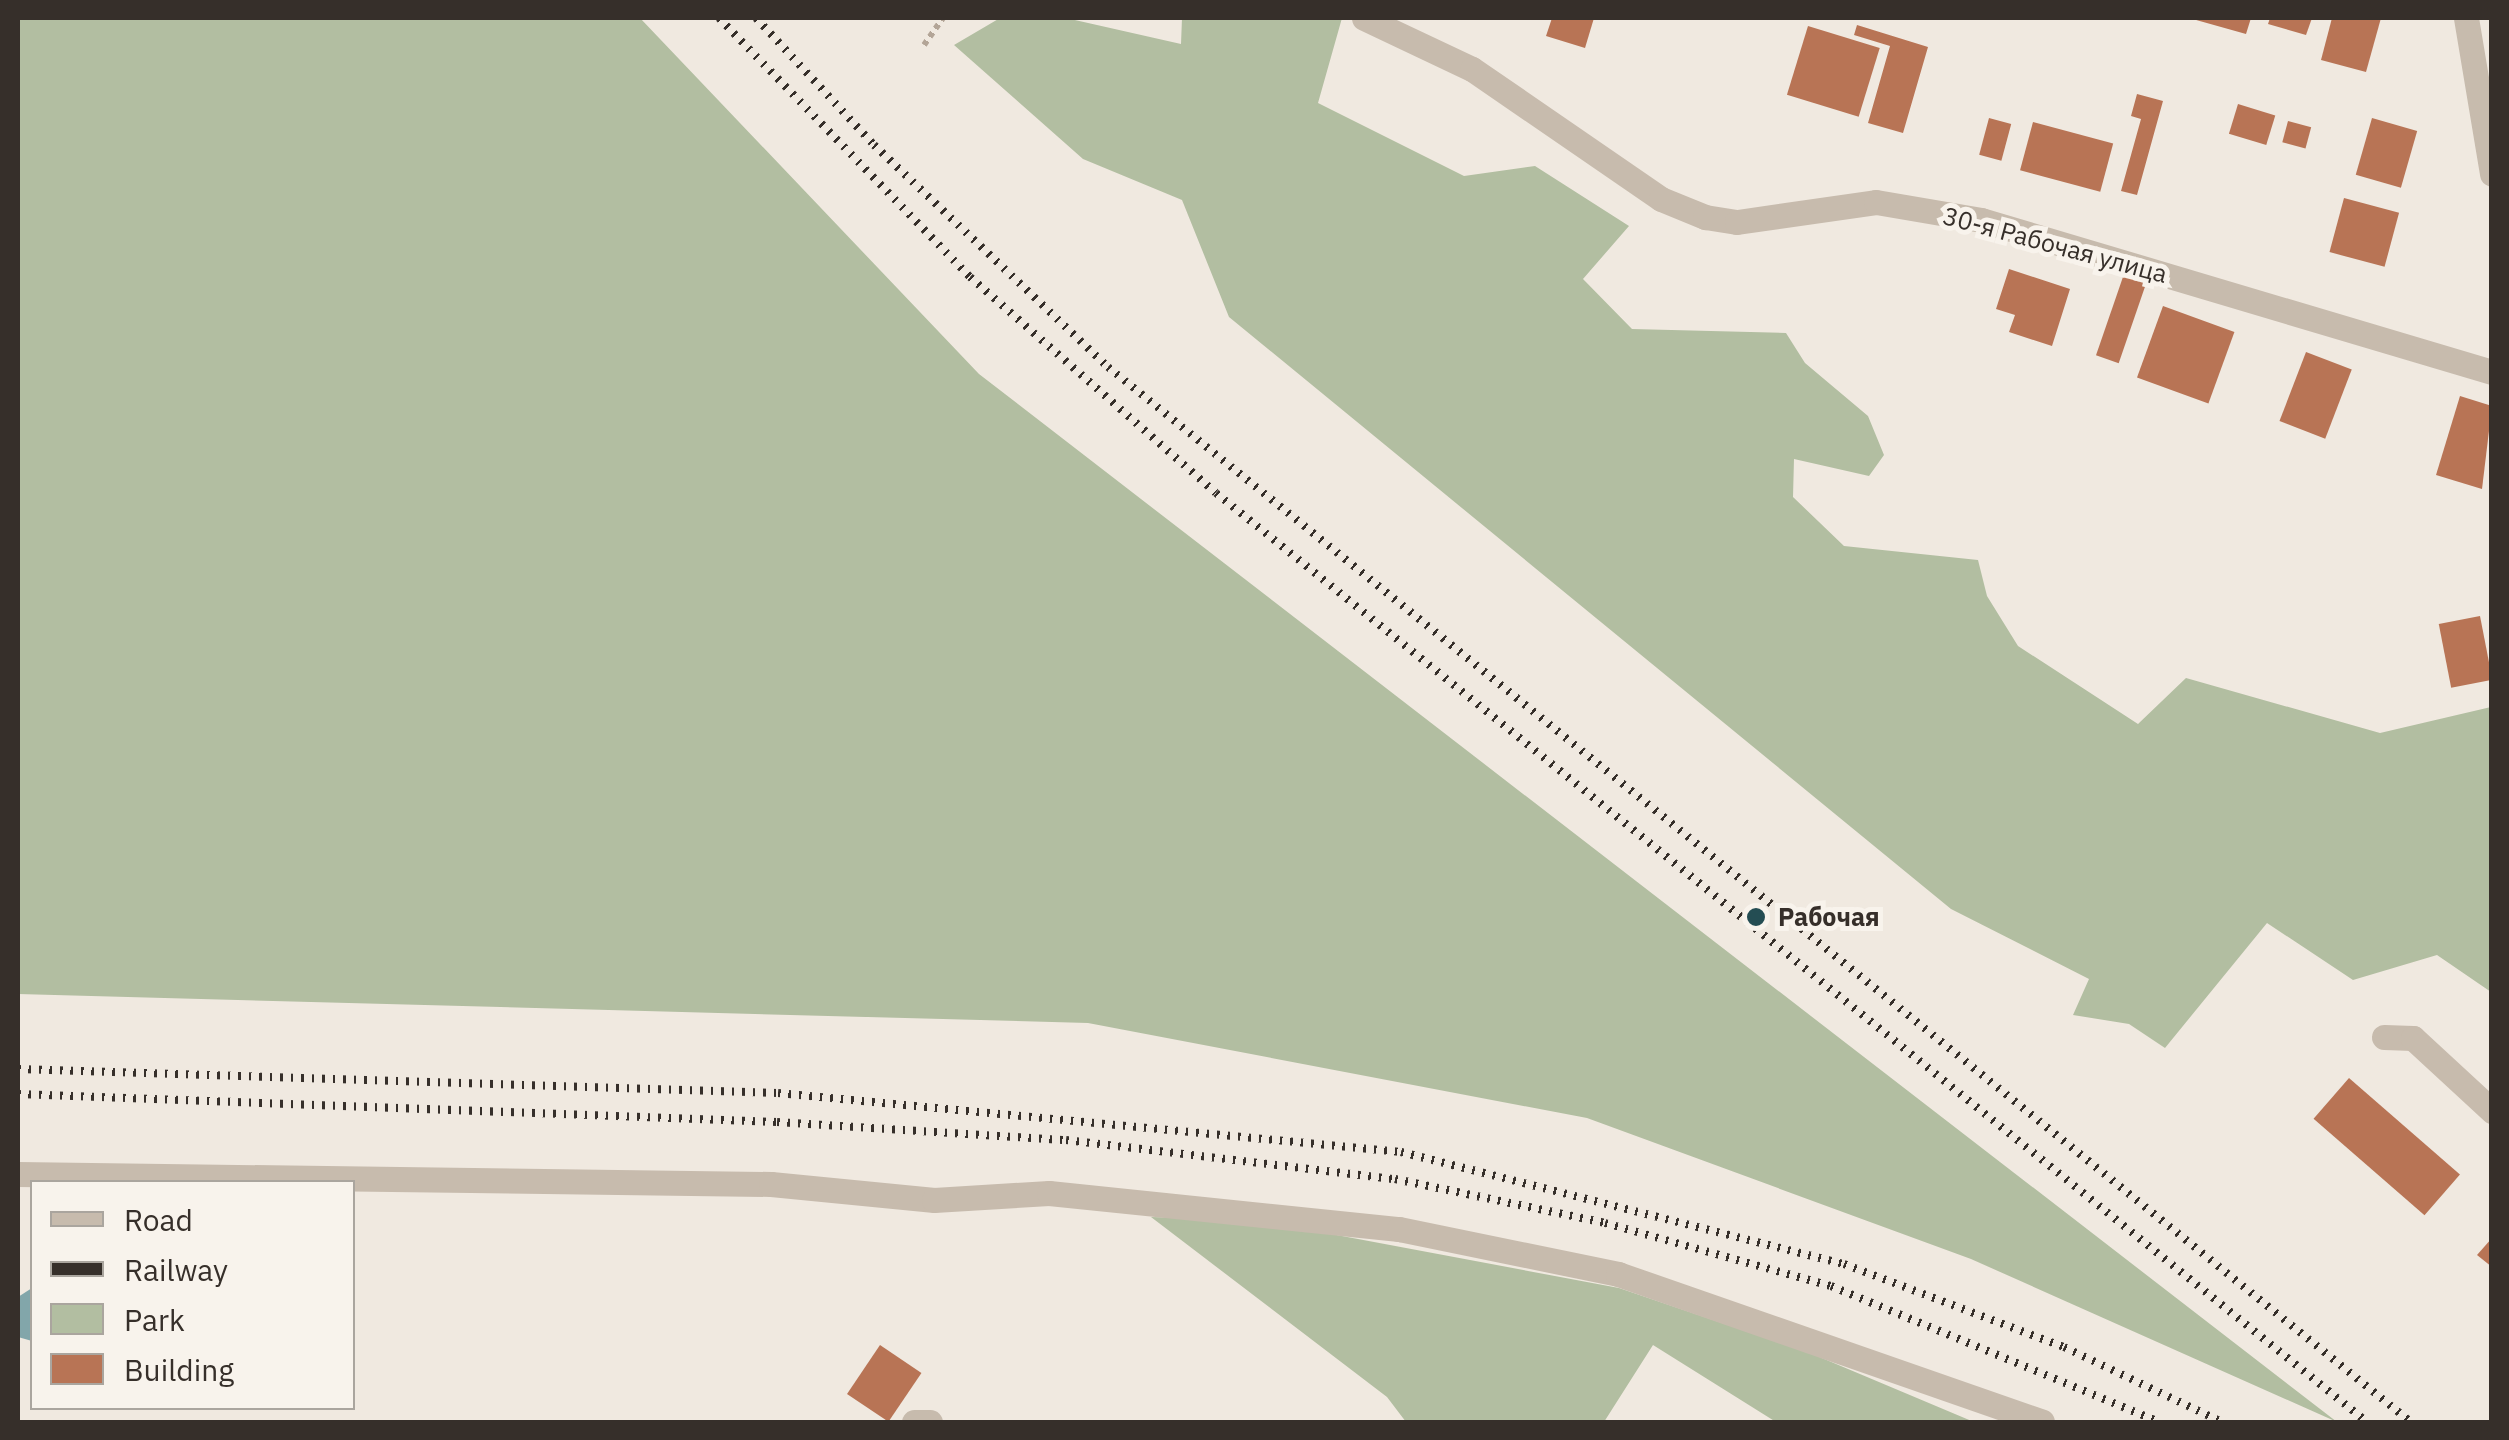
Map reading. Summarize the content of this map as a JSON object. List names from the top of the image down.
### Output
{
  "streets": {
    "street": ["30-я Рабочая улица"]
  },
  "places": ["Рабочая"],
  "legend": [
    "Road",
    "Railway",
    "Park",
    "Building"
  ]
}
